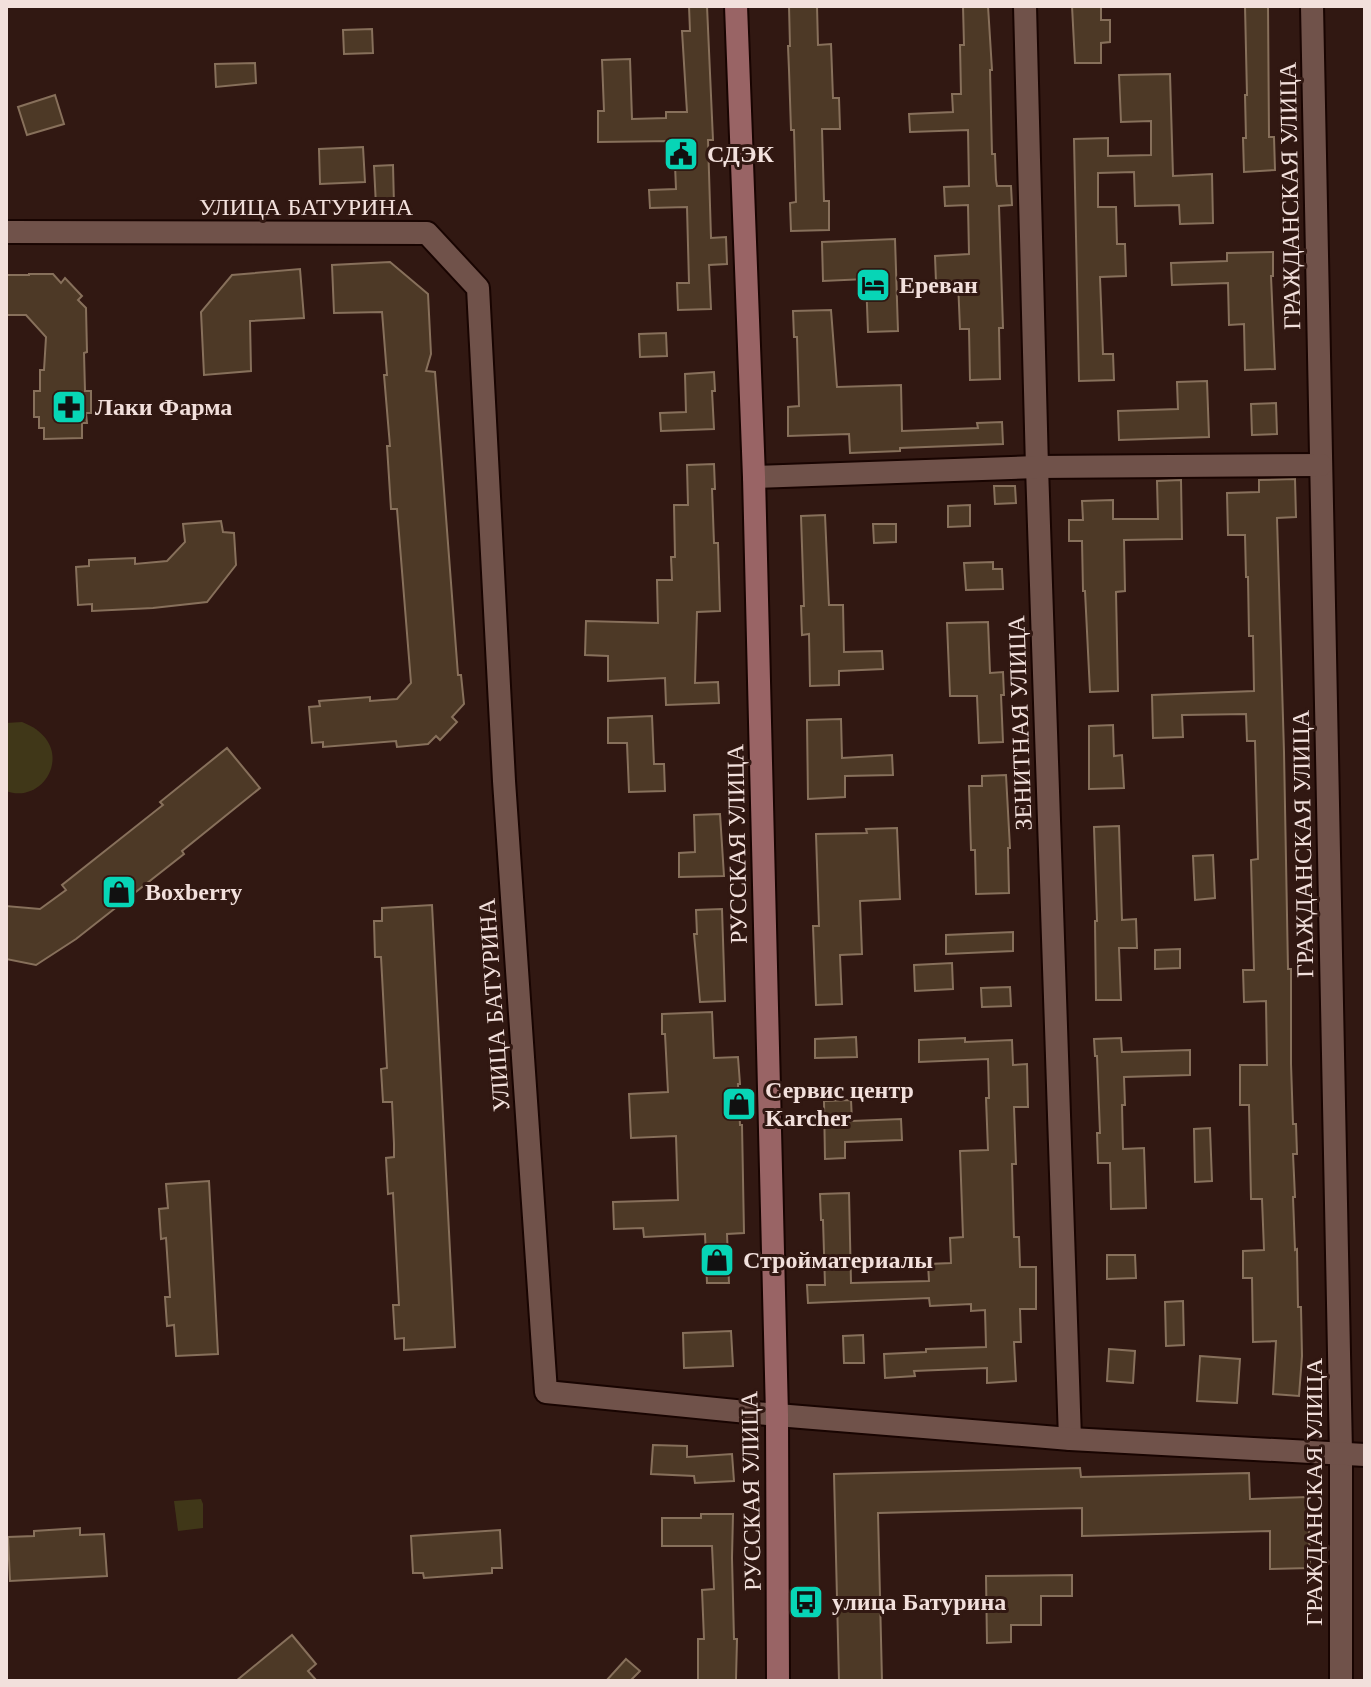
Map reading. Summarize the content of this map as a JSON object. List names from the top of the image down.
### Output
{
  "streets": {
    "main road": ["РУССКАЯ УЛИЦА"],
    "street": ["ГРАЖДАНСКАЯ УЛИЦА", "УЛИЦА БАТУРИНА", "ЗЕНИТНАЯ УЛИЦА"]
  },
  "crossings": [
    ["ГРАЖДАНСКАЯ УЛИЦА", "УЛИЦА БАТУРИНА"],
    ["УЛИЦА БАТУРИНА", "ЗЕНИТНАЯ УЛИЦА"],
    ["УЛИЦА БАТУРИНА", "РУССКАЯ УЛИЦА"]
  ],
  "places": {
    "public building": ["СДЭК"],
    "hotel": ["Ереван"],
    "pharmacy": ["Лаки Фарма"],
    "shop": ["Boxberry", "Сервис центр Karcher", "Стройматериалы"],
    "bus stop": ["улица Батурина"]
  }
}
